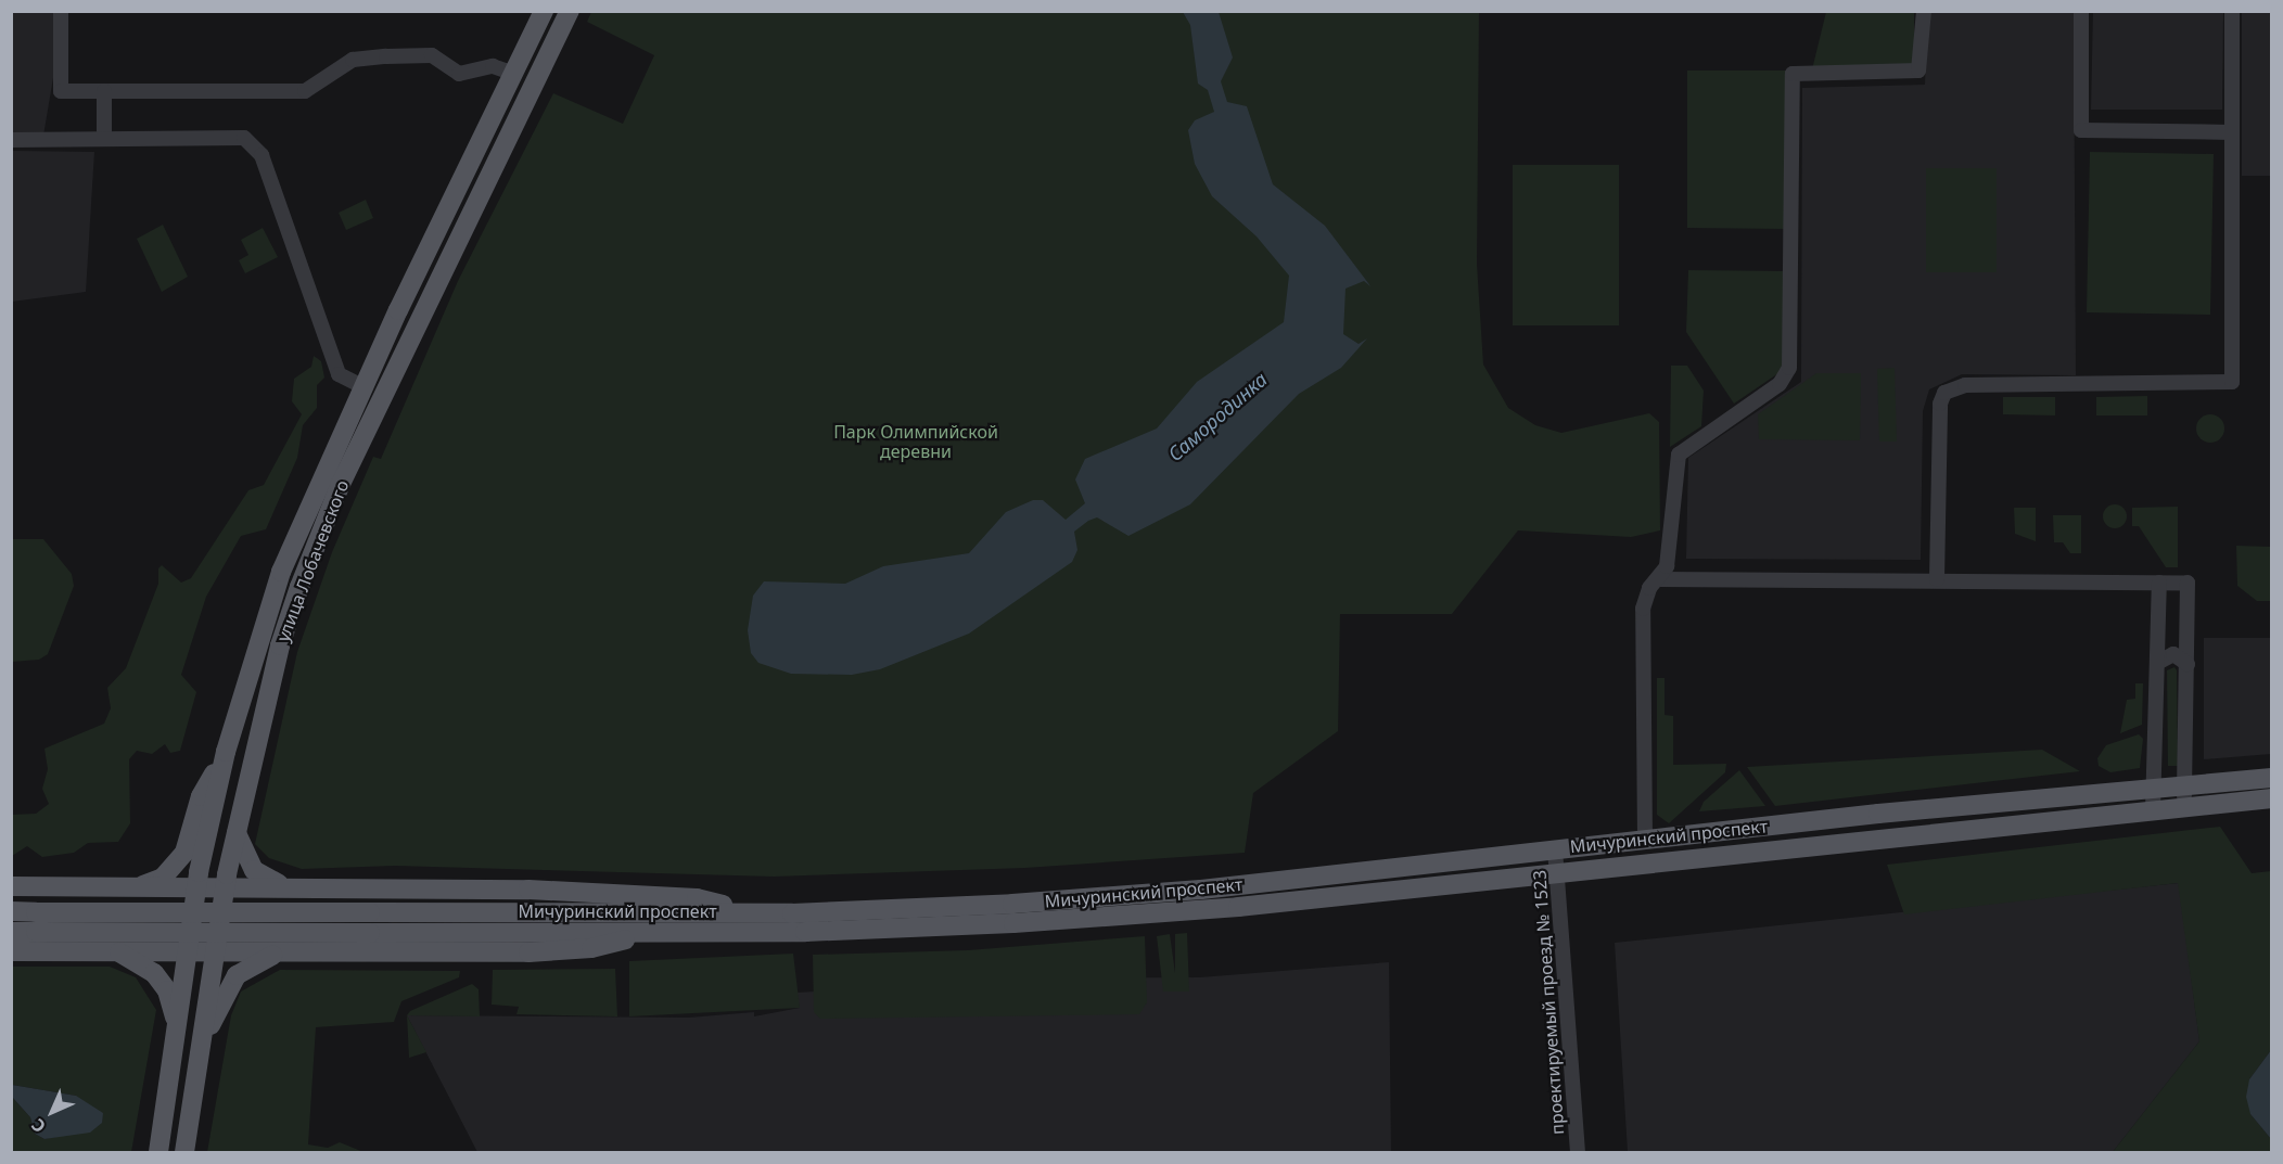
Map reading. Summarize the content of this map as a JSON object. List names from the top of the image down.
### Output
{
  "streets": {
    "main road": ["улица Лобачевского", "Мичуринский проспект"],
    "street": ["проектируемый проезд № 1523"]
  },
  "crossings": [
    ["Мичуринский проспект", "проектируемый проезд № 1523"]
  ],
  "water": ["Самородинка"],
  "parks": ["Парк Олимпийской деревни"],
  "north": "bottom left"
}
